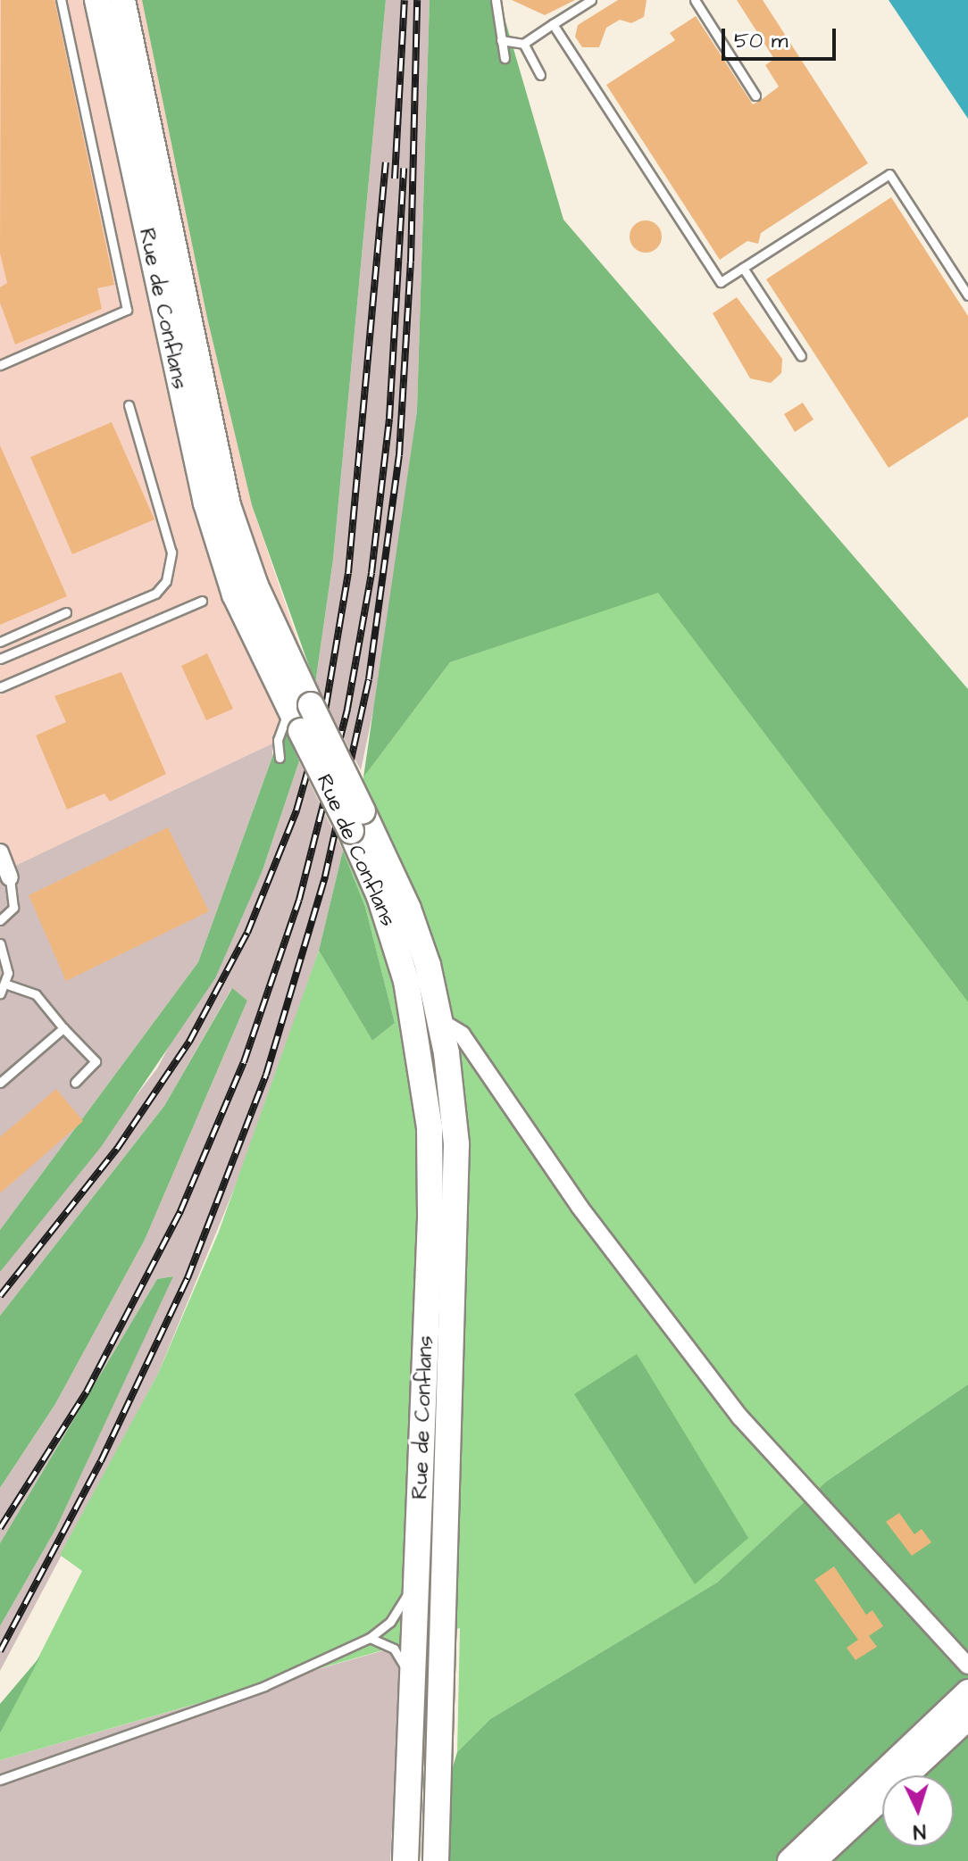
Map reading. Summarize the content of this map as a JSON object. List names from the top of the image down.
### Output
{
  "streets": {
    "main road": ["Rue de Conflans"]
  },
  "scale_bar": "50 m",
  "north": "bottom"
}
